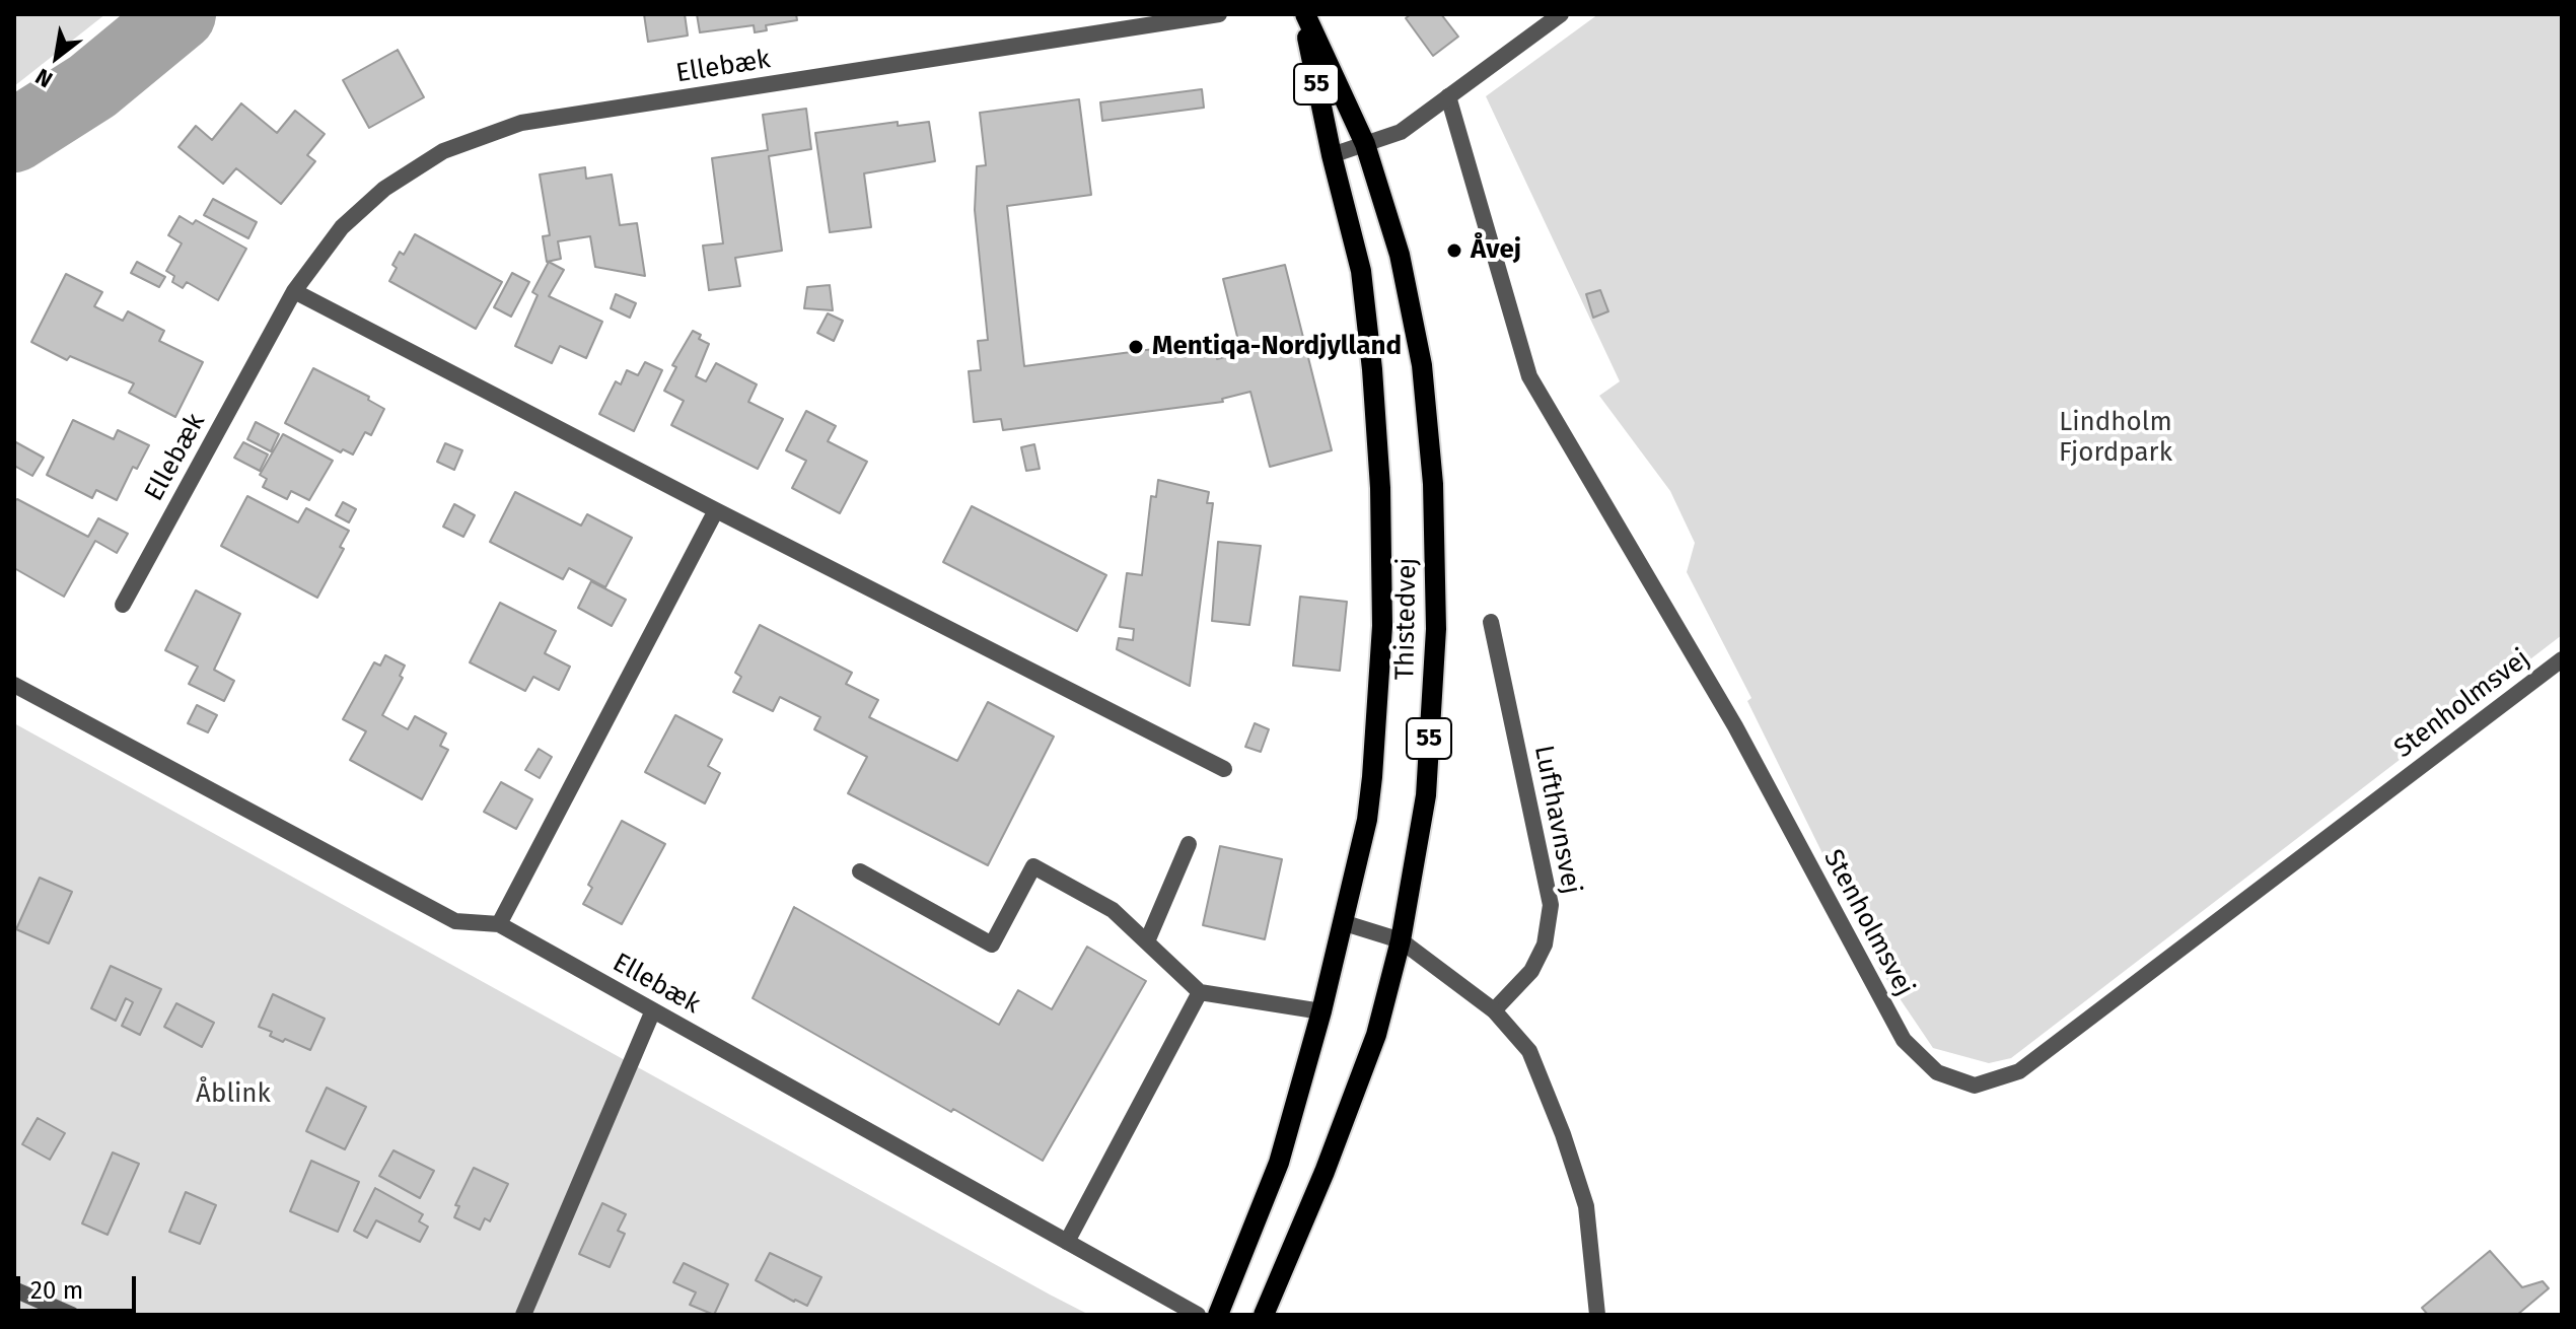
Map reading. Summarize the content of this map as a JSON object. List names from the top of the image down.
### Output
{
  "streets": {
    "main road": ["55", "Thistedvej"],
    "street": ["Ellebæk", "Stenholmsvej", "Lufthavnsvej"]
  },
  "parks": ["Lindholm Fjordpark", "Åblink"],
  "places": ["Åvej", "Mentiqa-Nordjylland"],
  "scale_bar": "20 m",
  "north": "bottom left"
}
